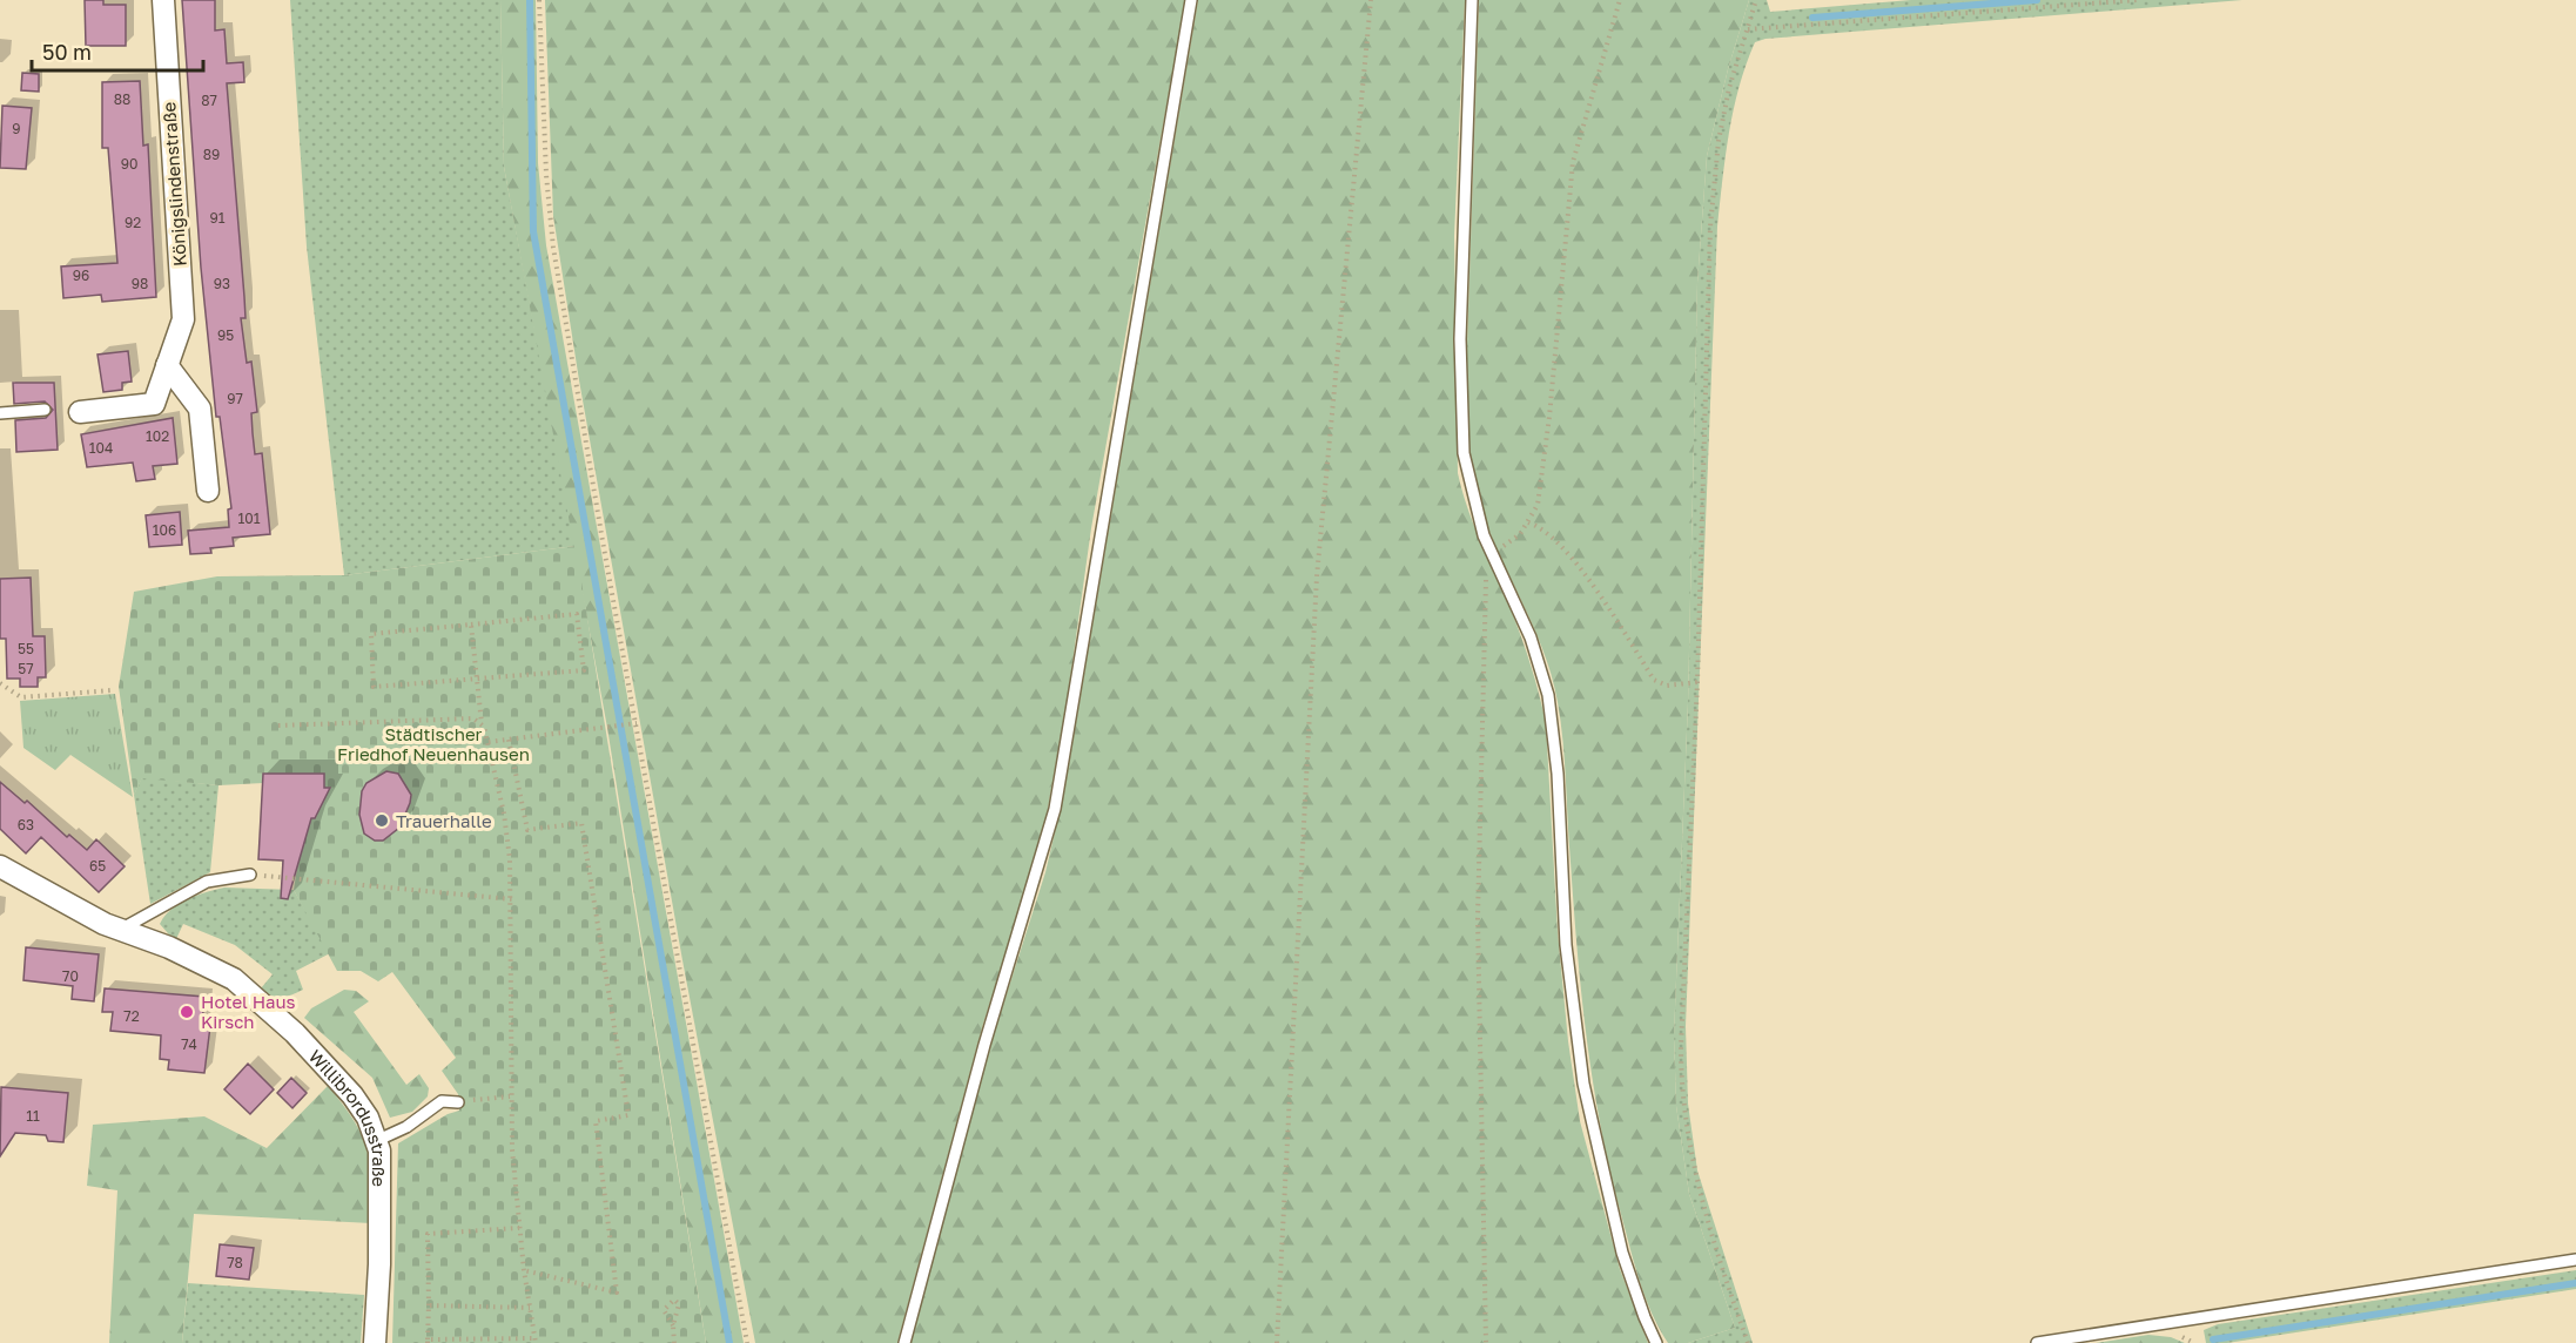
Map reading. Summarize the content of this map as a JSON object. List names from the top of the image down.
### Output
{
  "streets": {
    "street": ["Königslindenstraße", "Willibrordusstraße"]
  },
  "parks": ["Städtischer Friedhof Neuenhausen"],
  "places": ["Trauerhalle", "Hotel Haus Kirsch"],
  "house_numbers": [
    "88",
    "87",
    "9",
    "89",
    "90",
    "91",
    "92",
    "96",
    "98",
    "93",
    "95",
    "97",
    "102",
    "104",
    "101",
    "106",
    "55",
    "57",
    "63",
    "65",
    "70",
    "72",
    "74",
    "11",
    "78"
  ],
  "scale_bar": "50 m"
}
